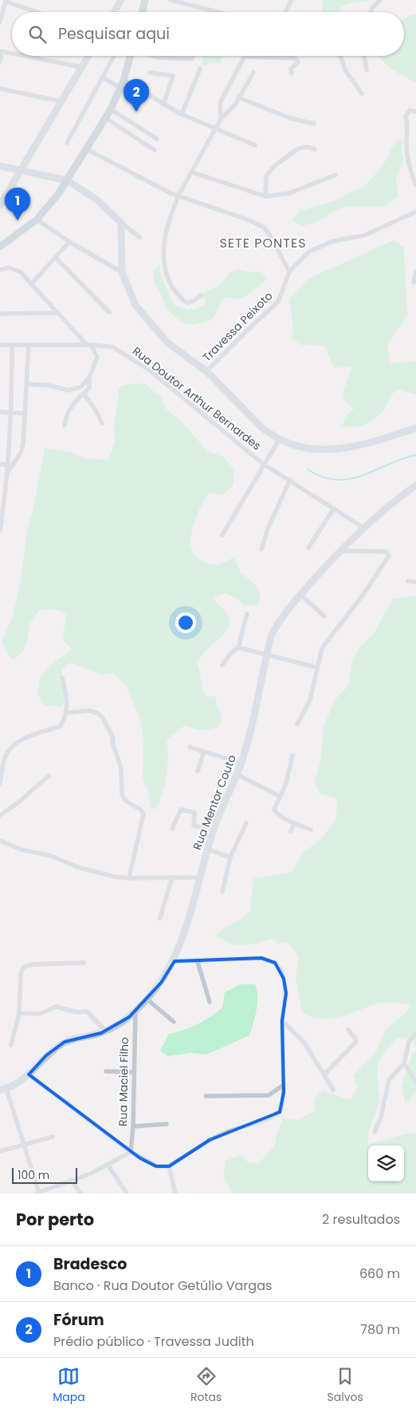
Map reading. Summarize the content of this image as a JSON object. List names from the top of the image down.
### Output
{
  "streets": {
    "street": [
      "Travessa Peixoto",
      "Rua Doutor Arthur Bernardes",
      "Rua Mentor Couto",
      "Rua Maciel Filho"
    ]
  },
  "crossings": [
    ["Rua Doutor Arthur Bernardes", "Rua Mentor Couto"],
    ["Rua Mentor Couto", "Rua Maciel Filho"]
  ],
  "districts": ["SETE PONTES"],
  "scale_bar": "100 m",
  "page": {
    "search": "Pesquisar aqui",
    "pins": ["2", "1"],
    "scale": "100 m",
    "heading": ["Por perto", "2 resultados"],
    "list": [
      {
        "mark": "1",
        "name": "Bradesco",
        "note": "Banco · Rua Doutor Getúlio Vargas",
        "value": "660 m"
      },
      {
        "mark": "2",
        "name": "Fórum",
        "note": "Prédio público · Travessa Judith",
        "value": "780 m"
      }
    ],
    "nav": ["Mapa", "Rotas", "Salvos"]
  }
}
